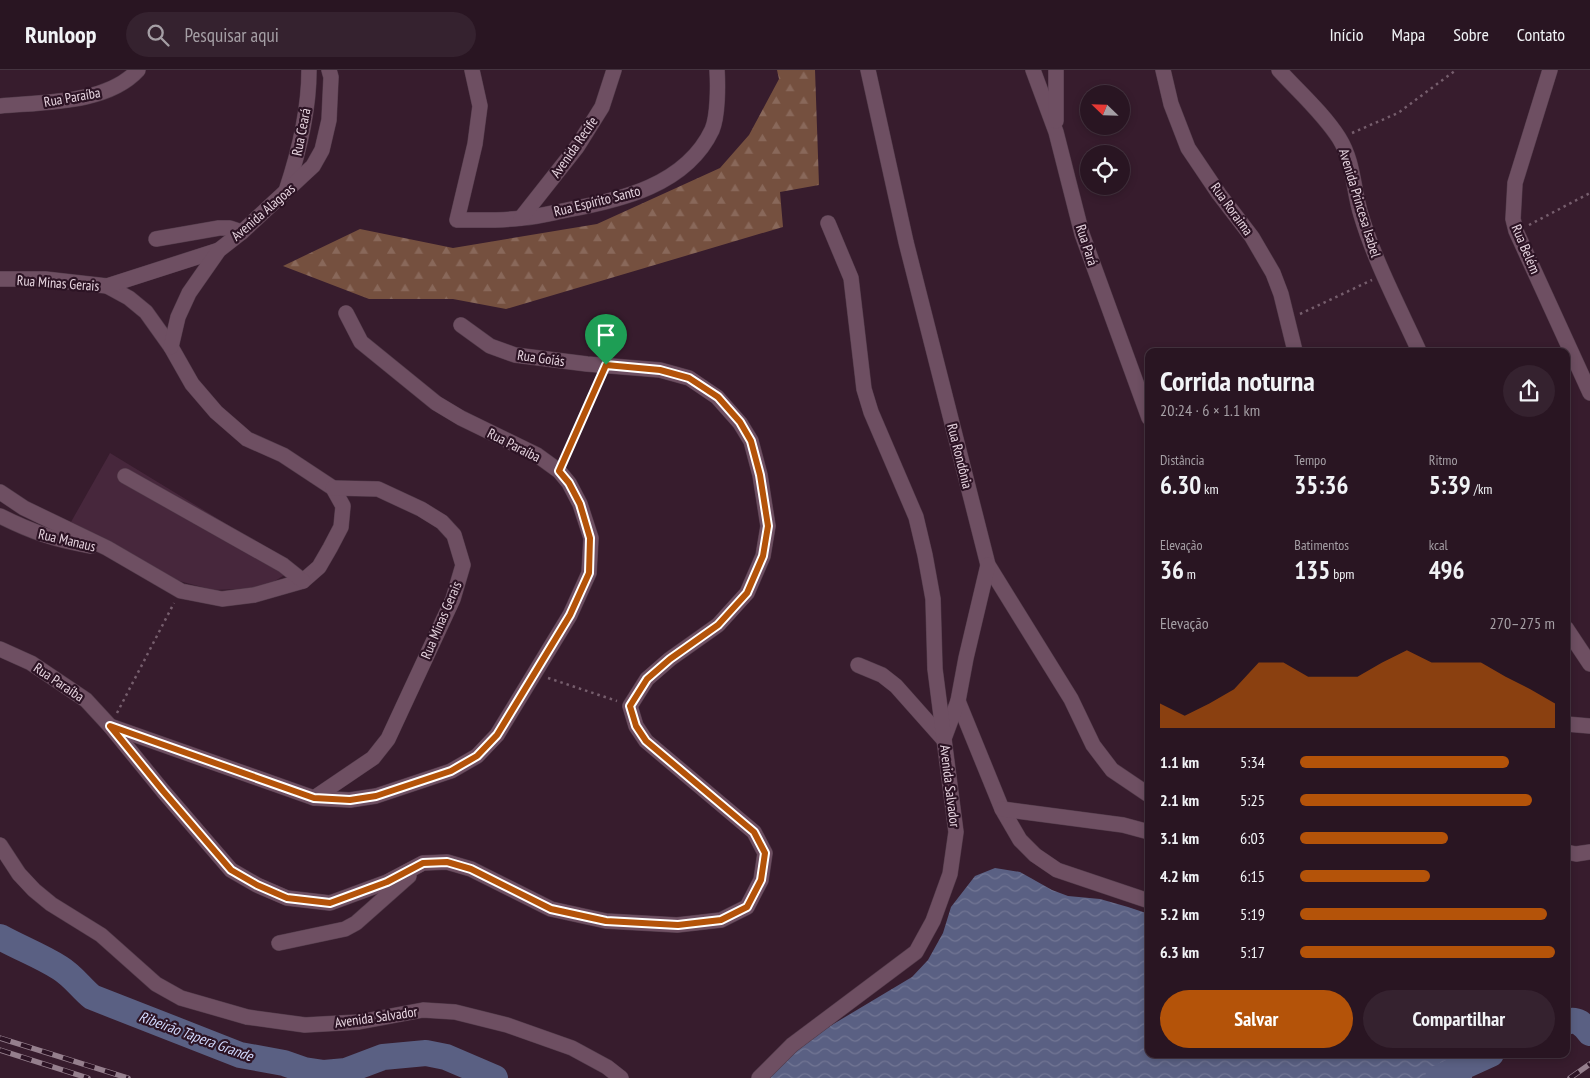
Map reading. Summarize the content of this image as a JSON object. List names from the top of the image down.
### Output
{
  "streets": {
    "street": [
      "Rua Paraíba",
      "Rua Ceará",
      "Avenida Recife",
      "Rua Espírito Santo",
      "Avenida Princesa Isabel",
      "Rua Roraima",
      "Avenida Alagoas",
      "Rua Pará",
      "Rua Belém",
      "Rua Minas Gerais",
      "Rua Goiás",
      "Rua Rondônia",
      "Rua Manaus",
      "Avenida Salvador"
    ]
  },
  "crossings": [
    ["Rua Paraíba", "Rua Minas Gerais"],
    ["Rua Ceará", "Avenida Alagoas"],
    ["Avenida Recife", "Rua Espírito Santo"],
    ["Avenida Alagoas", "Rua Minas Gerais"],
    ["Rua Rondônia", "Avenida Salvador"]
  ],
  "water": ["Ribeirão Tapera Grande"],
  "north": "top left",
  "page": {
    "header": "Runloop",
    "search": "Pesquisar aqui",
    "nav": [
      "Início",
      "Mapa",
      "Sobre",
      "Contato"
    ],
    "heading": ["Corrida noturna", "20:24 · 6 × 1.1 km"],
    "stats": [
      ["Distância", "6.30 km"],
      ["Tempo", "35:36"],
      ["Ritmo", "5:39 /km"],
      ["Elevação", "36 m"],
      ["Batimentos", "135 bpm"],
      ["kcal", "496"]
    ],
    "chart": ["Elevação", "270–275 m"],
    "list": [
      {
        "name": "1.1 km",
        "note": "5:34"
      },
      {
        "name": "2.1 km",
        "note": "5:25"
      },
      {
        "name": "3.1 km",
        "note": "6:03"
      },
      {
        "name": "4.2 km",
        "note": "6:15"
      },
      {
        "name": "5.2 km",
        "note": "5:19"
      },
      {
        "name": "6.3 km",
        "note": "5:17"
      }
    ],
    "buttons": ["Salvar", "Compartilhar"]
  }
}
